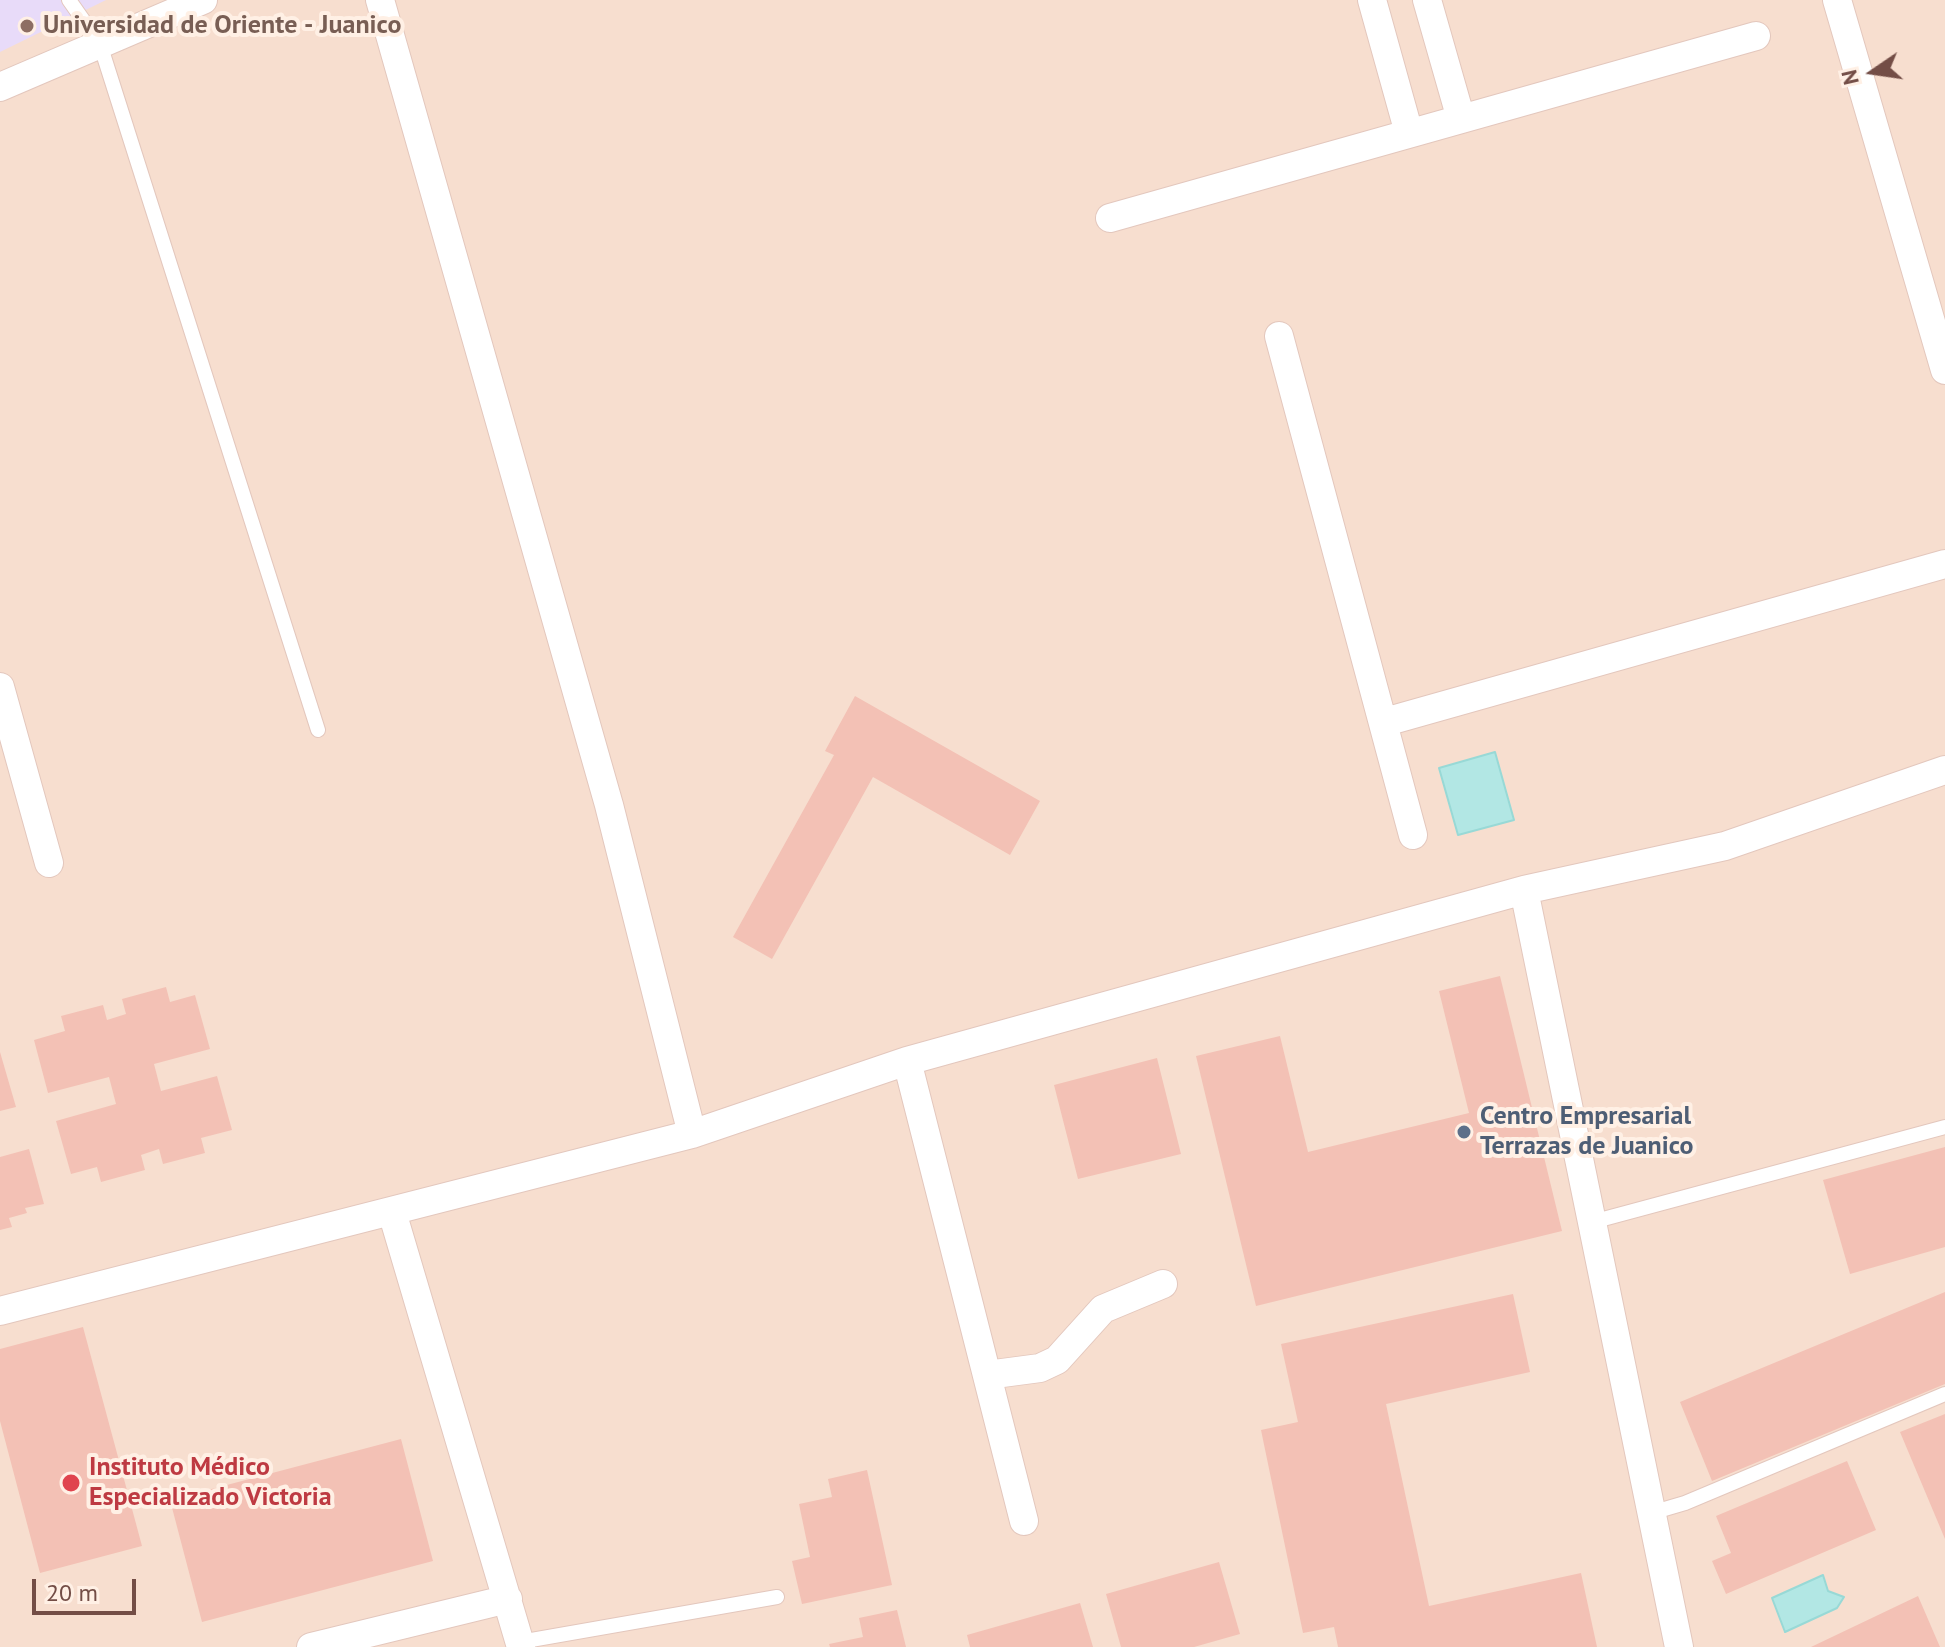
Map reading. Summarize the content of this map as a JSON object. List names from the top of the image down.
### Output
{
  "places": ["Universidad de Oriente - Juanico", "Centro Empresarial Terrazas de Juanico", "Instituto Médico Especializado Victoria"],
  "scale_bar": "20 m",
  "north": "left"
}
